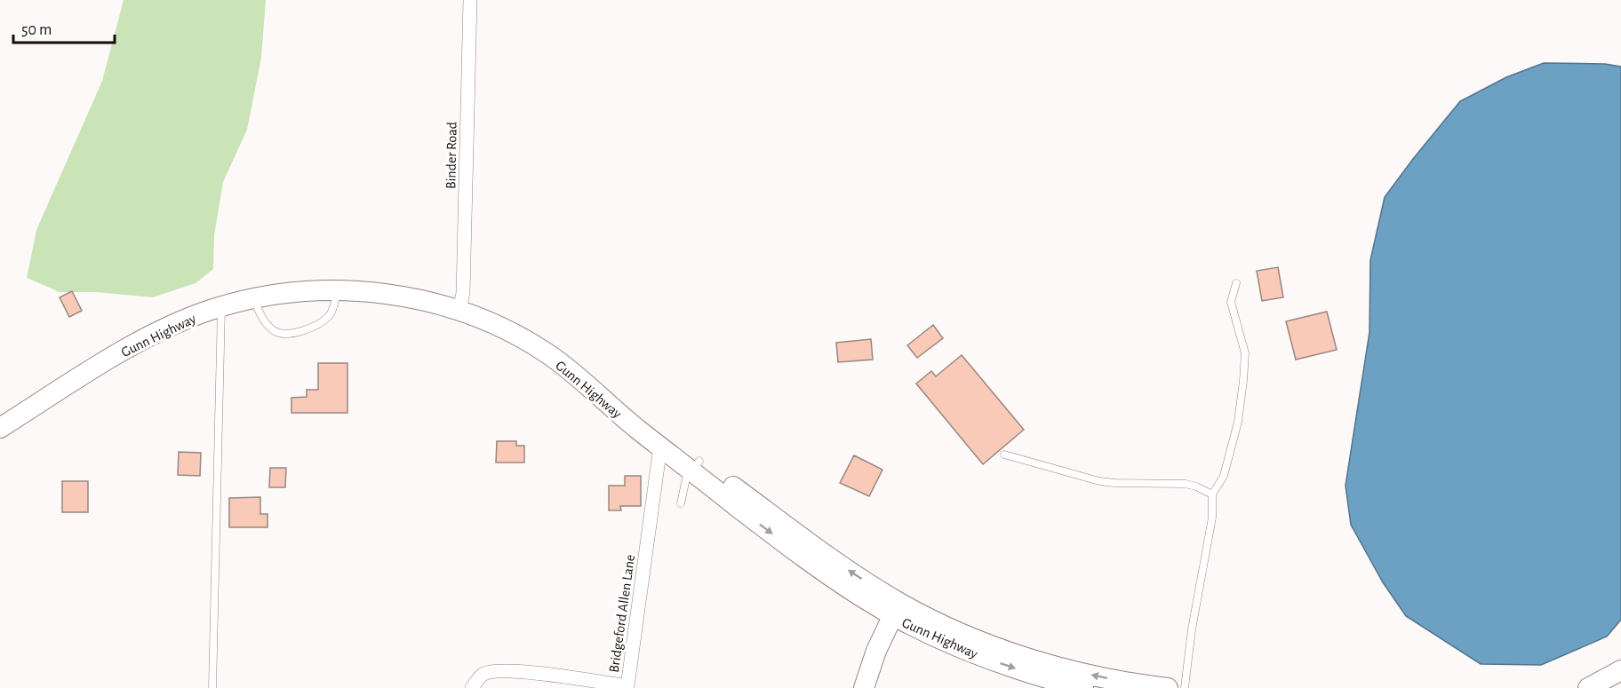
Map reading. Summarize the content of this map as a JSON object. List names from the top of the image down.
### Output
{
  "streets": {
    "main road": ["Gunn Highway"],
    "street": ["Binder Road", "Bridgeford Allen Lane"]
  },
  "crossings": [
    ["Binder Road", "Gunn Highway"],
    ["Gunn Highway", "Bridgeford Allen Lane"]
  ],
  "scale_bar": "50 m"
}
